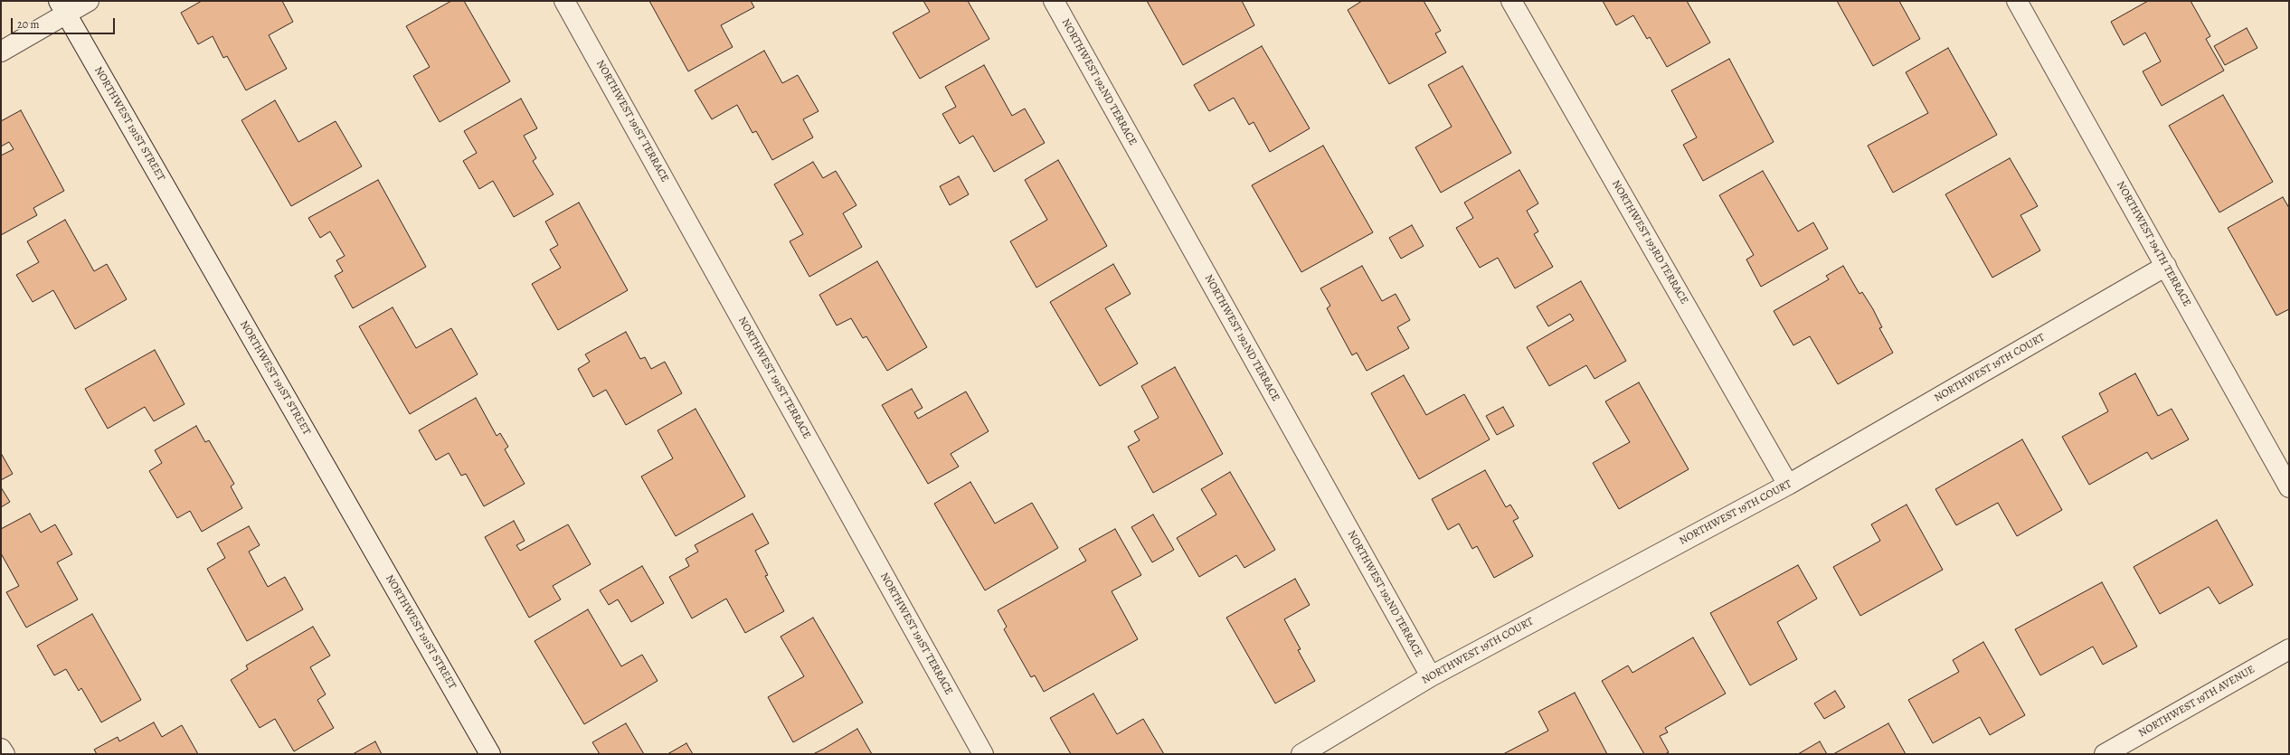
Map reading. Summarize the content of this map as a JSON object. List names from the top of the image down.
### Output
{
  "streets": {
    "street": [
      "NORTHWEST 192ND TERRACE",
      "NORTHWEST 191ST TERRACE",
      "NORTHWEST 191ST STREET",
      "NORTHWEST 193RD TERRACE",
      "NORTHWEST 194TH TERRACE",
      "NORTHWEST 19TH COURT",
      "NORTHWEST 19TH AVENUE"
    ]
  },
  "crossings": [
    ["NORTHWEST 192ND TERRACE", "NORTHWEST 19TH COURT"],
    ["NORTHWEST 193RD TERRACE", "NORTHWEST 19TH COURT"],
    ["NORTHWEST 194TH TERRACE", "NORTHWEST 19TH COURT"]
  ],
  "scale_bar": "20 m"
}
